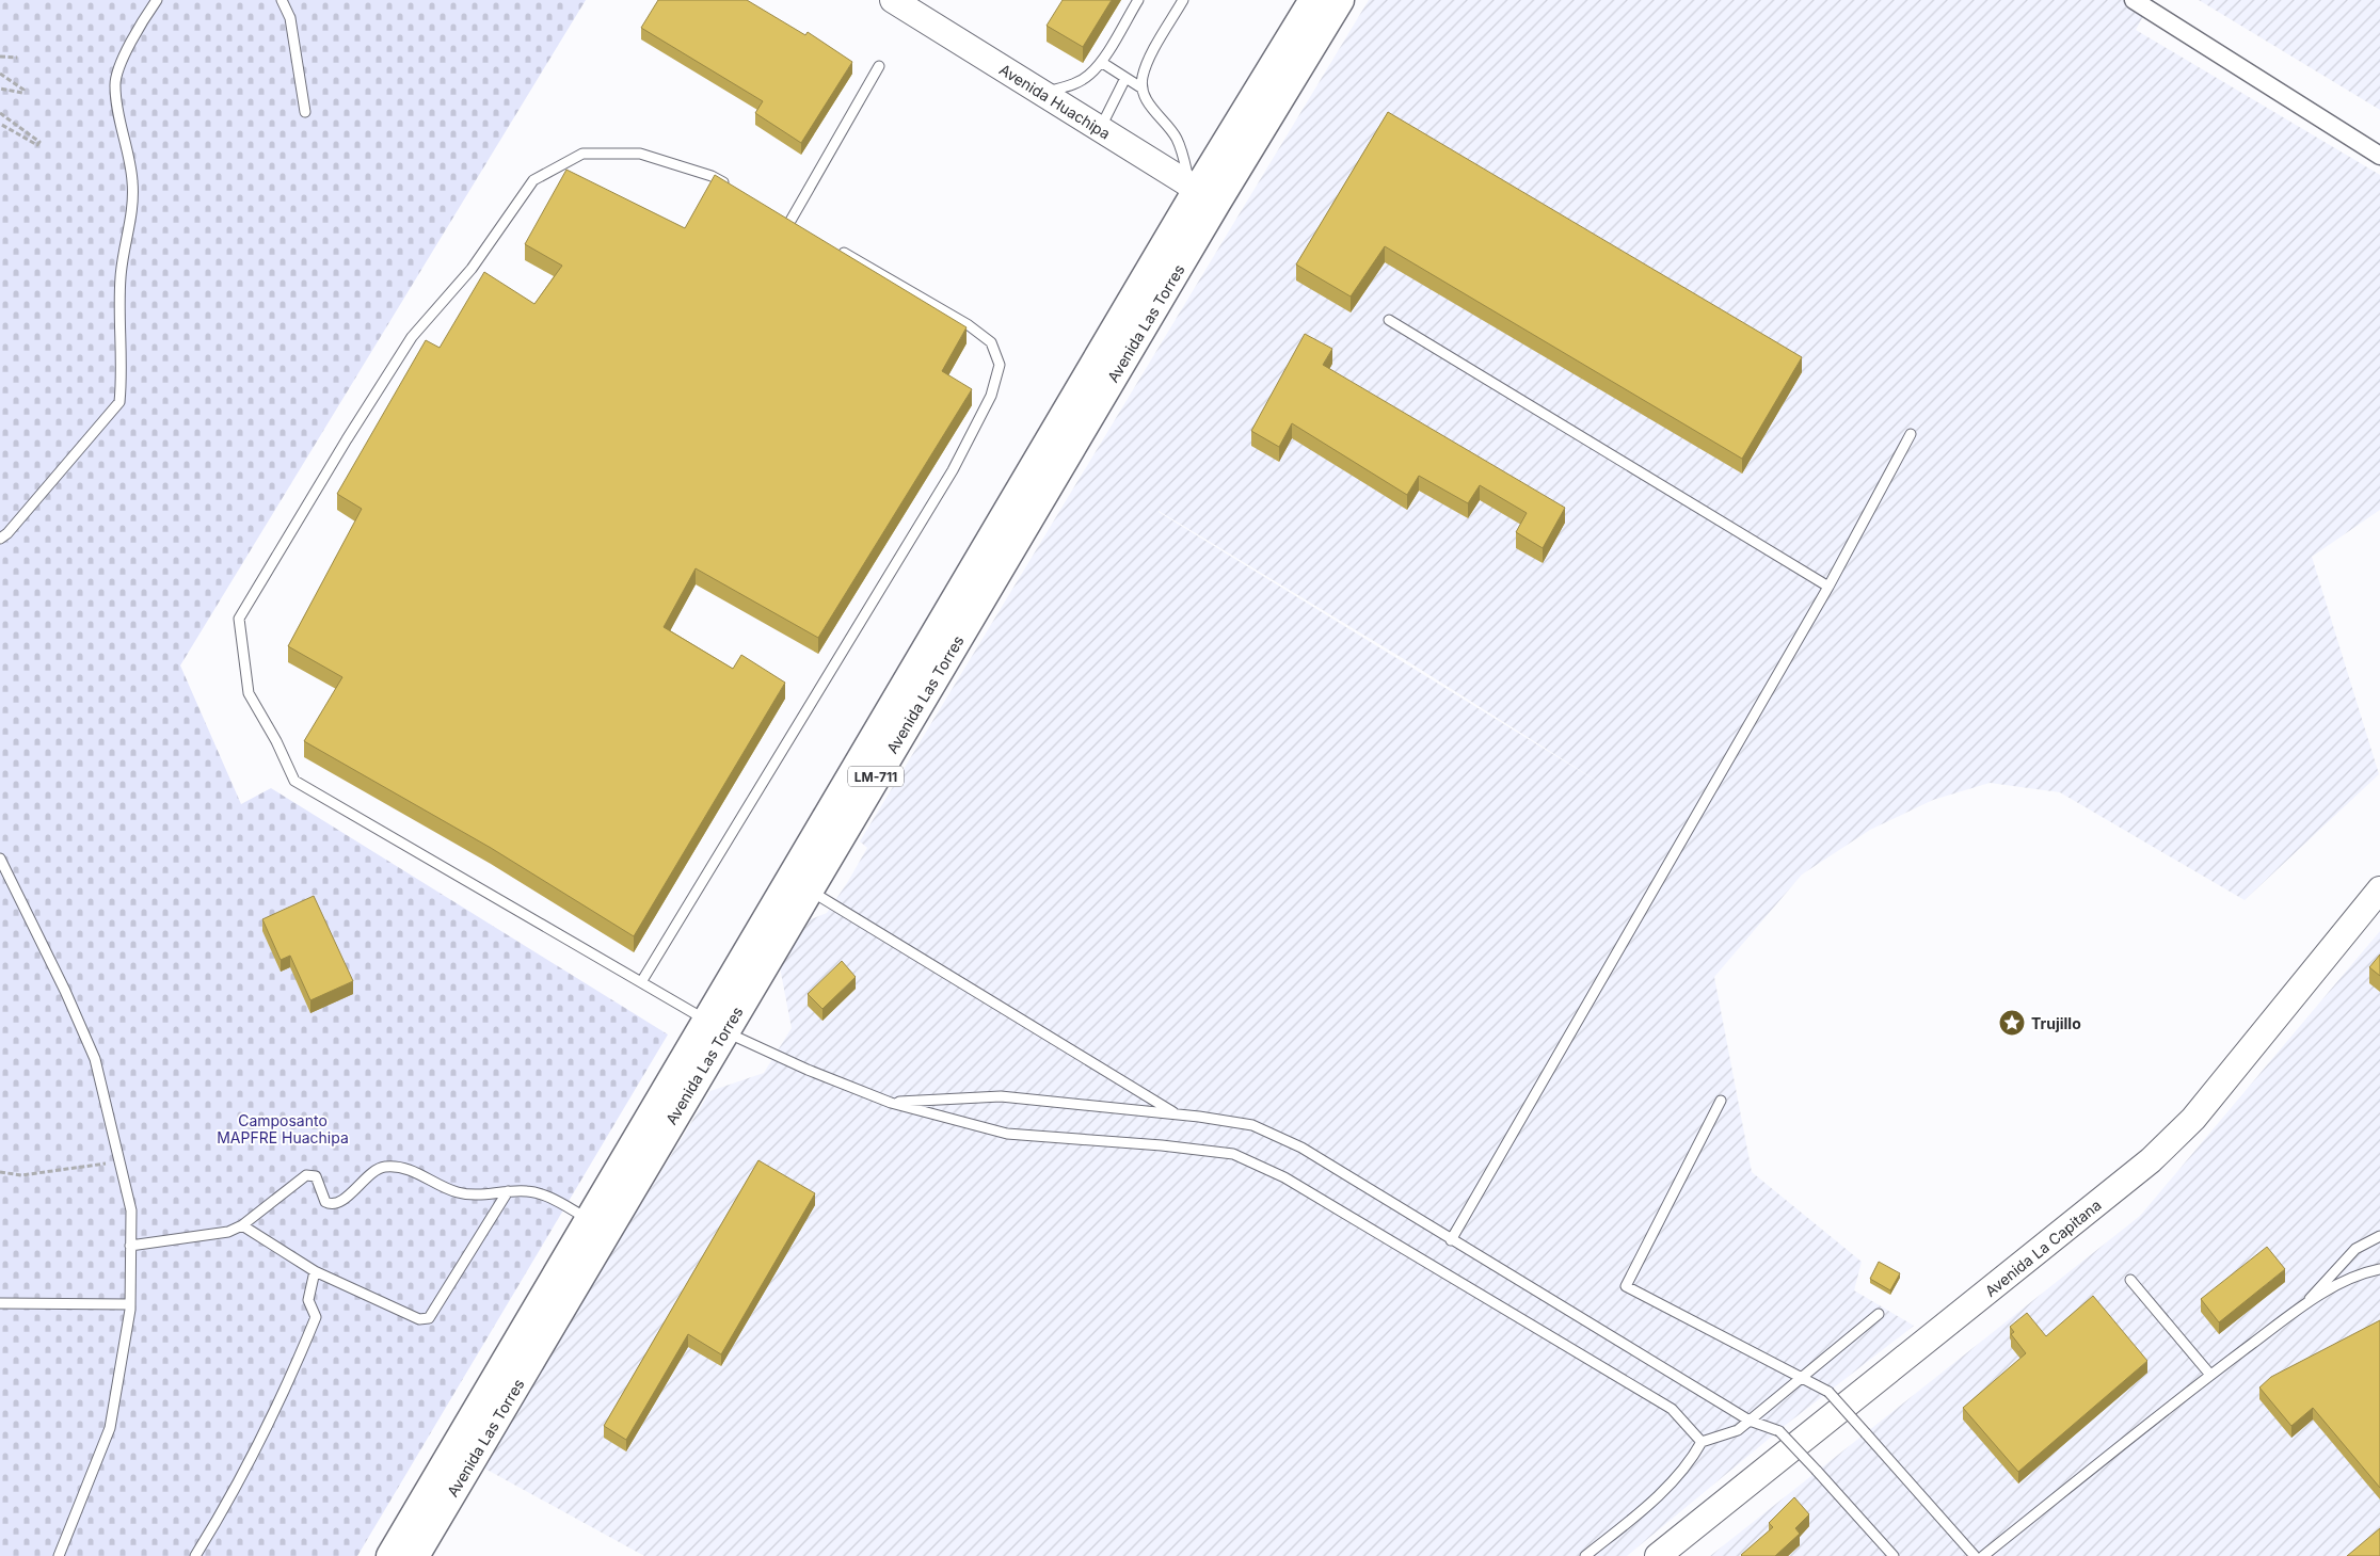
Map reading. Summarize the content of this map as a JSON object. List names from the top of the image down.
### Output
{
  "streets": {
    "main road": ["Avenida Las Torres", "LM-711"],
    "street": ["Avenida Huachipa", "Avenida La Capitana"]
  },
  "crossings": [
    ["Avenida Huachipa", "Avenida Las Torres"]
  ],
  "parks": ["Camposanto MAPFRE Huachipa"],
  "places": {
    "place": ["Trujillo"]
  }
}
